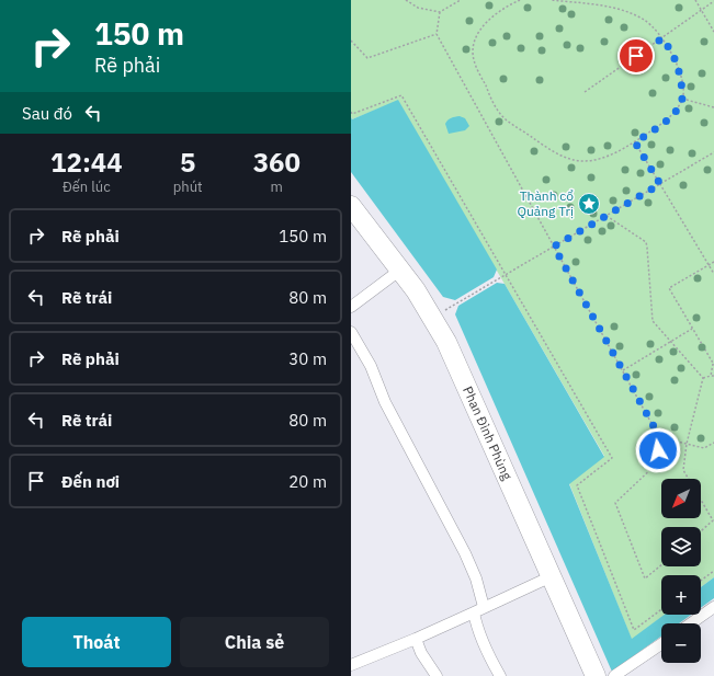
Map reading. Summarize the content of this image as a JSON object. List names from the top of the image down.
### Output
{
  "streets": {
    "highway": ["Phan Đình Phùng"]
  },
  "places": {
    "place": ["Thành cổ Quảng Trị"]
  },
  "north": "bottom left",
  "page": {
    "turn": ["150 m", "Rẽ phải"],
    "then": "Sau đó",
    "eta": [
      "12:44",
      "Đến lúc",
      "5",
      "phút",
      "360",
      "m"
    ],
    "list": [
      {
        "name": "Rẽ phải",
        "value": "150 m"
      },
      {
        "name": "Rẽ trái",
        "value": "80 m"
      },
      {
        "name": "Rẽ phải",
        "value": "30 m"
      },
      {
        "name": "Rẽ trái",
        "value": "80 m"
      },
      {
        "name": "Đến nơi",
        "value": "20 m"
      }
    ],
    "map_buttons": ["+", "−"],
    "buttons": ["Thoát", "Chia sẻ"]
  }
}
